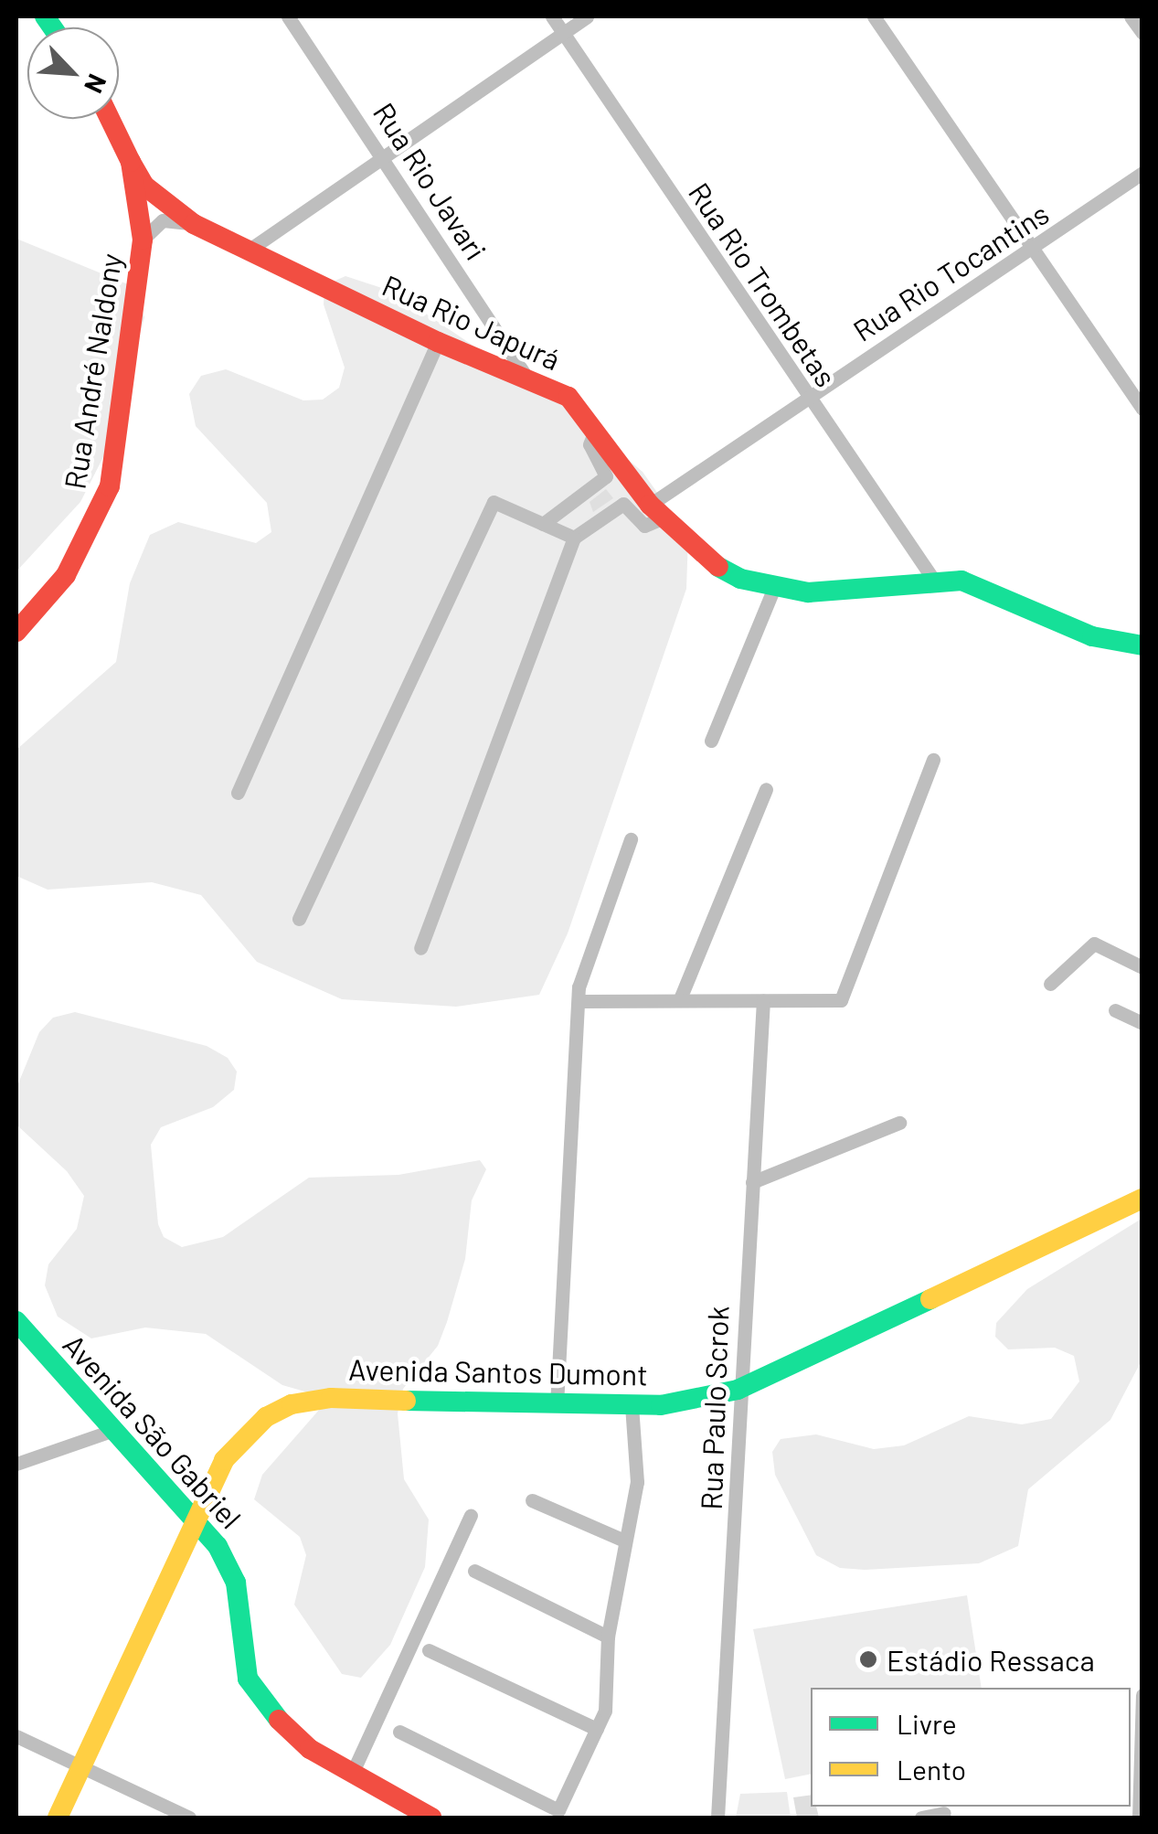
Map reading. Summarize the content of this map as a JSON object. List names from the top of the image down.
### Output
{
  "streets": {
    "street": [
      "Rua Rio Javari",
      "Rua Rio Tocantins",
      "Rua Rio Trombetas",
      "Rua Rio Japurá",
      "Rua André Naldony",
      "Avenida Santos Dumont",
      "Rua Paulo Scrok",
      "Avenida São Gabriel"
    ]
  },
  "crossings": [
    ["Rua Rio Javari", "Rua Rio Japurá"],
    ["Rua Rio Tocantins", "Rua Rio Trombetas"],
    ["Rua Rio Tocantins", "Rua Rio Japurá"],
    ["Rua Rio Trombetas", "Rua Rio Japurá"],
    ["Rua Rio Japurá", "Rua André Naldony"],
    ["Avenida Santos Dumont", "Rua Paulo Scrok"],
    ["Avenida Santos Dumont", "Avenida São Gabriel"]
  ],
  "places": ["Estádio Ressaca"],
  "legend": ["Livre", "Lento"],
  "north": "bottom right"
}
